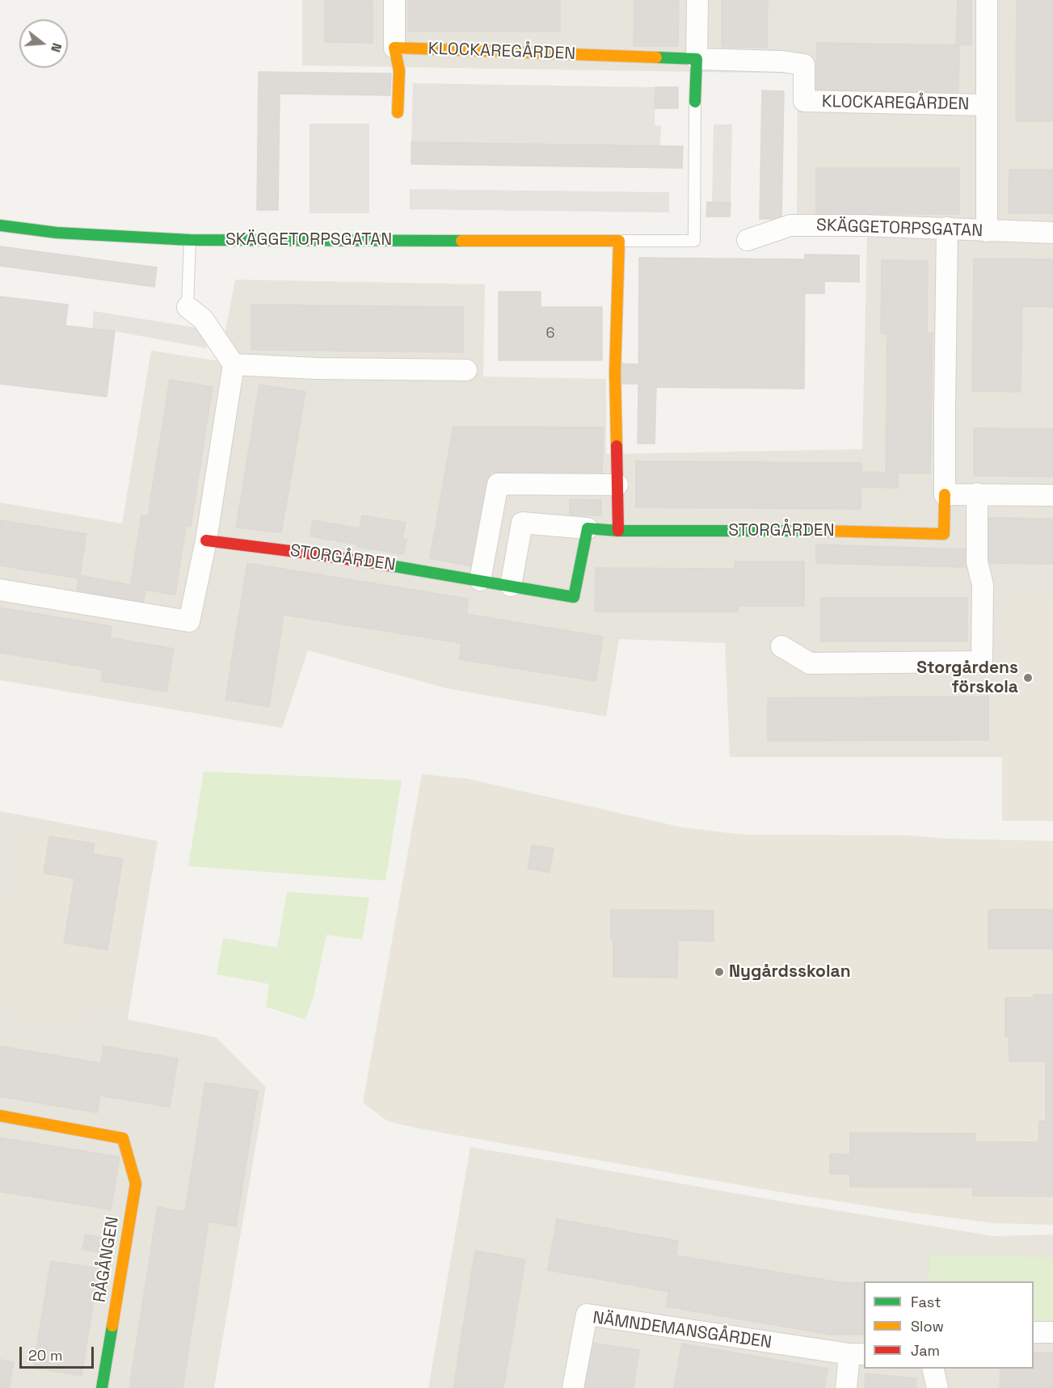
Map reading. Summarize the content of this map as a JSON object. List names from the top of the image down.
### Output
{
  "streets": {
    "street": [
      "KLOCKAREGÅRDEN",
      "SKÄGGETORPSGATAN",
      "STORGÅRDEN",
      "RÅGÅNGEN",
      "NÄMNDEMANSGÅRDEN"
    ]
  },
  "crossings": [
    ["KLOCKAREGÅRDEN", "SKÄGGETORPSGATAN"]
  ],
  "places": ["Storgårdens förskola", "Nygårdsskolan"],
  "house_numbers": ["6"],
  "legend": ["Fast", "Slow", "Jam"],
  "scale_bar": "20 m",
  "north": "right"
}
